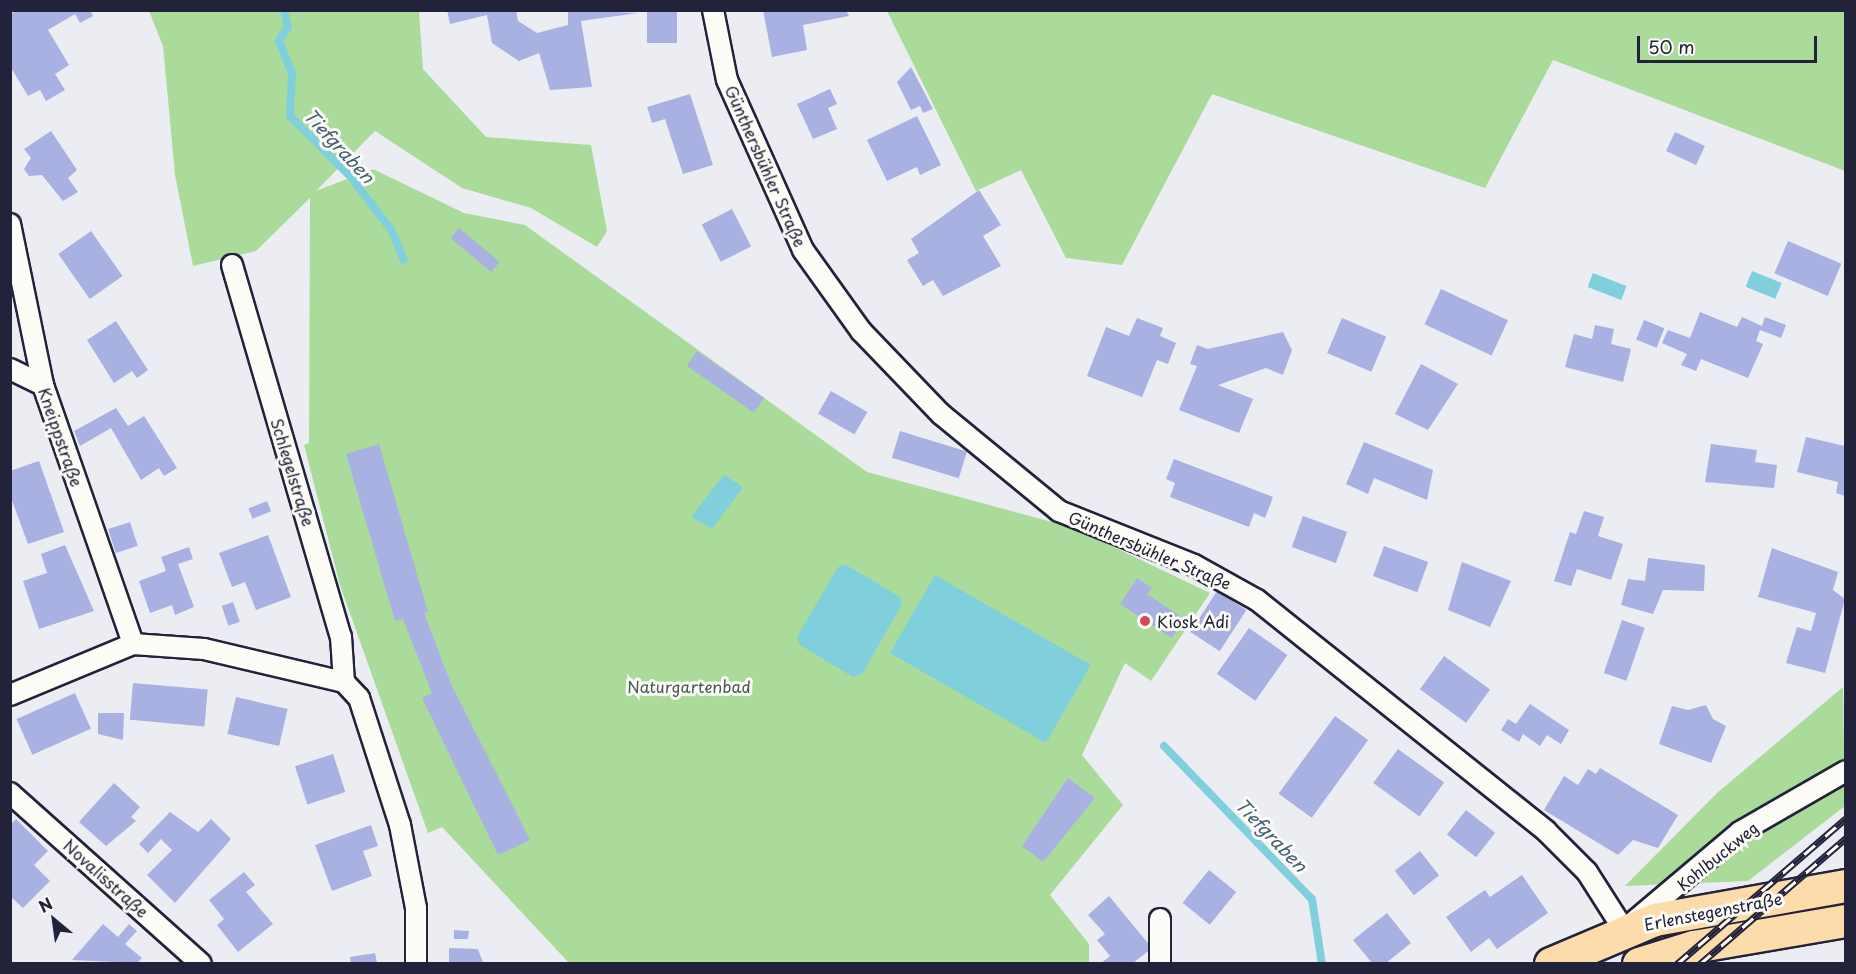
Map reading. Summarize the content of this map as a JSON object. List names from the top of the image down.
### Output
{
  "streets": {
    "main road": ["Erlenstegenstraße"],
    "street": [
      "Günthersbühler Straße",
      "Kneippstraße",
      "Schlegelstraße",
      "Kohlbuckweg",
      "Novalisstraße"
    ]
  },
  "crossings": [
    ["Günthersbühler Straße", "Kohlbuckweg"],
    ["Günthersbühler Straße", "Erlenstegenstraße"],
    ["Kohlbuckweg", "Erlenstegenstraße"]
  ],
  "water": ["Tiefgraben"],
  "parks": ["Naturgartenbad"],
  "places": ["Kiosk Adi"],
  "scale_bar": "50 m",
  "north": "top left"
}
